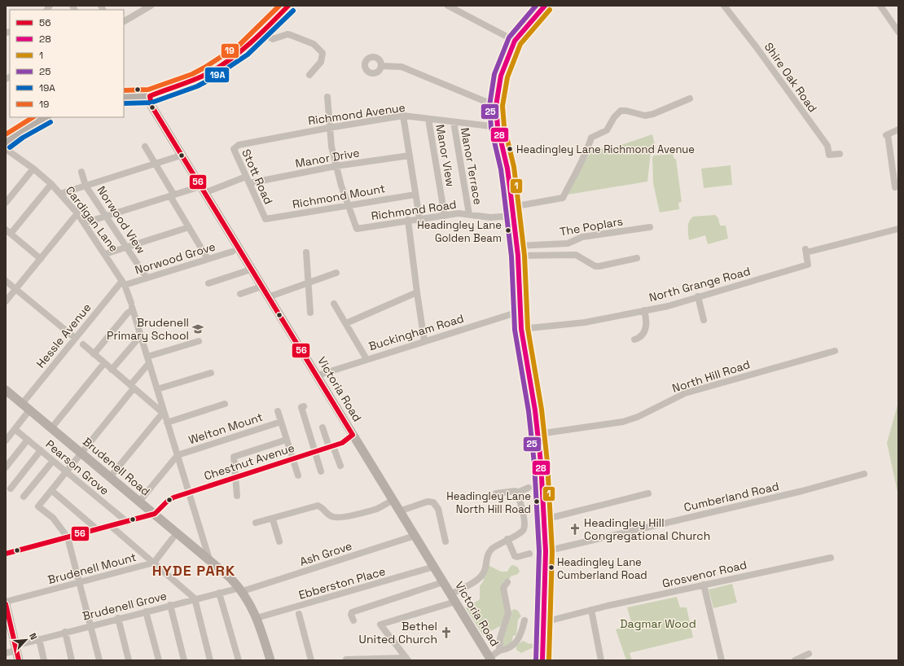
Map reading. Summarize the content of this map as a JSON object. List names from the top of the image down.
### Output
{
  "streets": {
    "street": [
      "Shire Oak Road",
      "Richmond Avenue",
      "Manor View",
      "Manor Drive",
      "Manor Terrace",
      "Stott Road",
      "Richmond Mount",
      "Richmond Road",
      "Cardigan Lane",
      "Norwood View",
      "The Poplars",
      "Norwood Grove",
      "North Grange Road",
      "Buckingham Road",
      "Hessle Avenue",
      "North Hill Road",
      "Victoria Road",
      "Welton Mount",
      "Chestnut Avenue",
      "Brudenell Road",
      "Pearson Grove",
      "Cumberland Road",
      "Ash Grove",
      "Brudenell Mount",
      "Grosvenor Road",
      "Ebberston Place",
      "Brudenell Grove"
    ]
  },
  "crossings": [
    ["Richmond Avenue", "Manor View"],
    ["Richmond Avenue", "Manor Terrace"],
    ["Richmond Avenue", "Stott Road"],
    ["Manor View", "Richmond Road"],
    ["Manor Drive", "Stott Road"],
    ["Manor Drive", "Cardigan Lane"],
    ["Manor Drive", "Norwood View"],
    ["Manor Drive", "Victoria Road"],
    ["Manor Terrace", "Richmond Road"],
    ["Stott Road", "Richmond Mount"],
    ["Richmond Mount", "Richmond Road"],
    ["Cardigan Lane", "Norwood Grove"],
    ["Cardigan Lane", "Hessle Avenue"],
    ["Cardigan Lane", "Welton Mount"],
    ["Cardigan Lane", "Chestnut Avenue"],
    ["Cardigan Lane", "Brudenell Road"],
    ["Norwood View", "Norwood Grove"],
    ["Norwood Grove", "Hessle Avenue"],
    ["Buckingham Road", "Victoria Road"],
    ["Hessle Avenue", "Brudenell Road"],
    ["Victoria Road", "Chestnut Avenue"],
    ["Victoria Road", "Ash Grove"],
    ["Victoria Road", "Ebberston Place"],
    ["Chestnut Avenue", "Brudenell Road"],
    ["Brudenell Road", "Ash Grove"],
    ["Brudenell Road", "Ebberston Place"],
    ["Brudenell Road", "Brudenell Grove"],
    ["Ash Grove", "Brudenell Grove"]
  ],
  "districts": ["HYDE PARK"],
  "parks": ["Dagmar Wood"],
  "places": {
    "other": [
      "Headingley Lane Richmond Avenue",
      "Headingley Lane Golden Beam",
      "Headingley Lane North Hill Road",
      "Headingley Lane Cumberland Road"
    ],
    "school or university": ["Brudenell Primary School"],
    "church": ["Headingley Hill Congregational Church", "Bethel United Church"]
  },
  "lines": [
    "transit line 56",
    "transit line 28",
    "transit line 25",
    "transit line 19",
    "transit line 1",
    "transit line 19A"
  ],
  "legend": [
    "56",
    "28",
    "1",
    "25",
    "19A",
    "19"
  ],
  "north": "top right"
}
